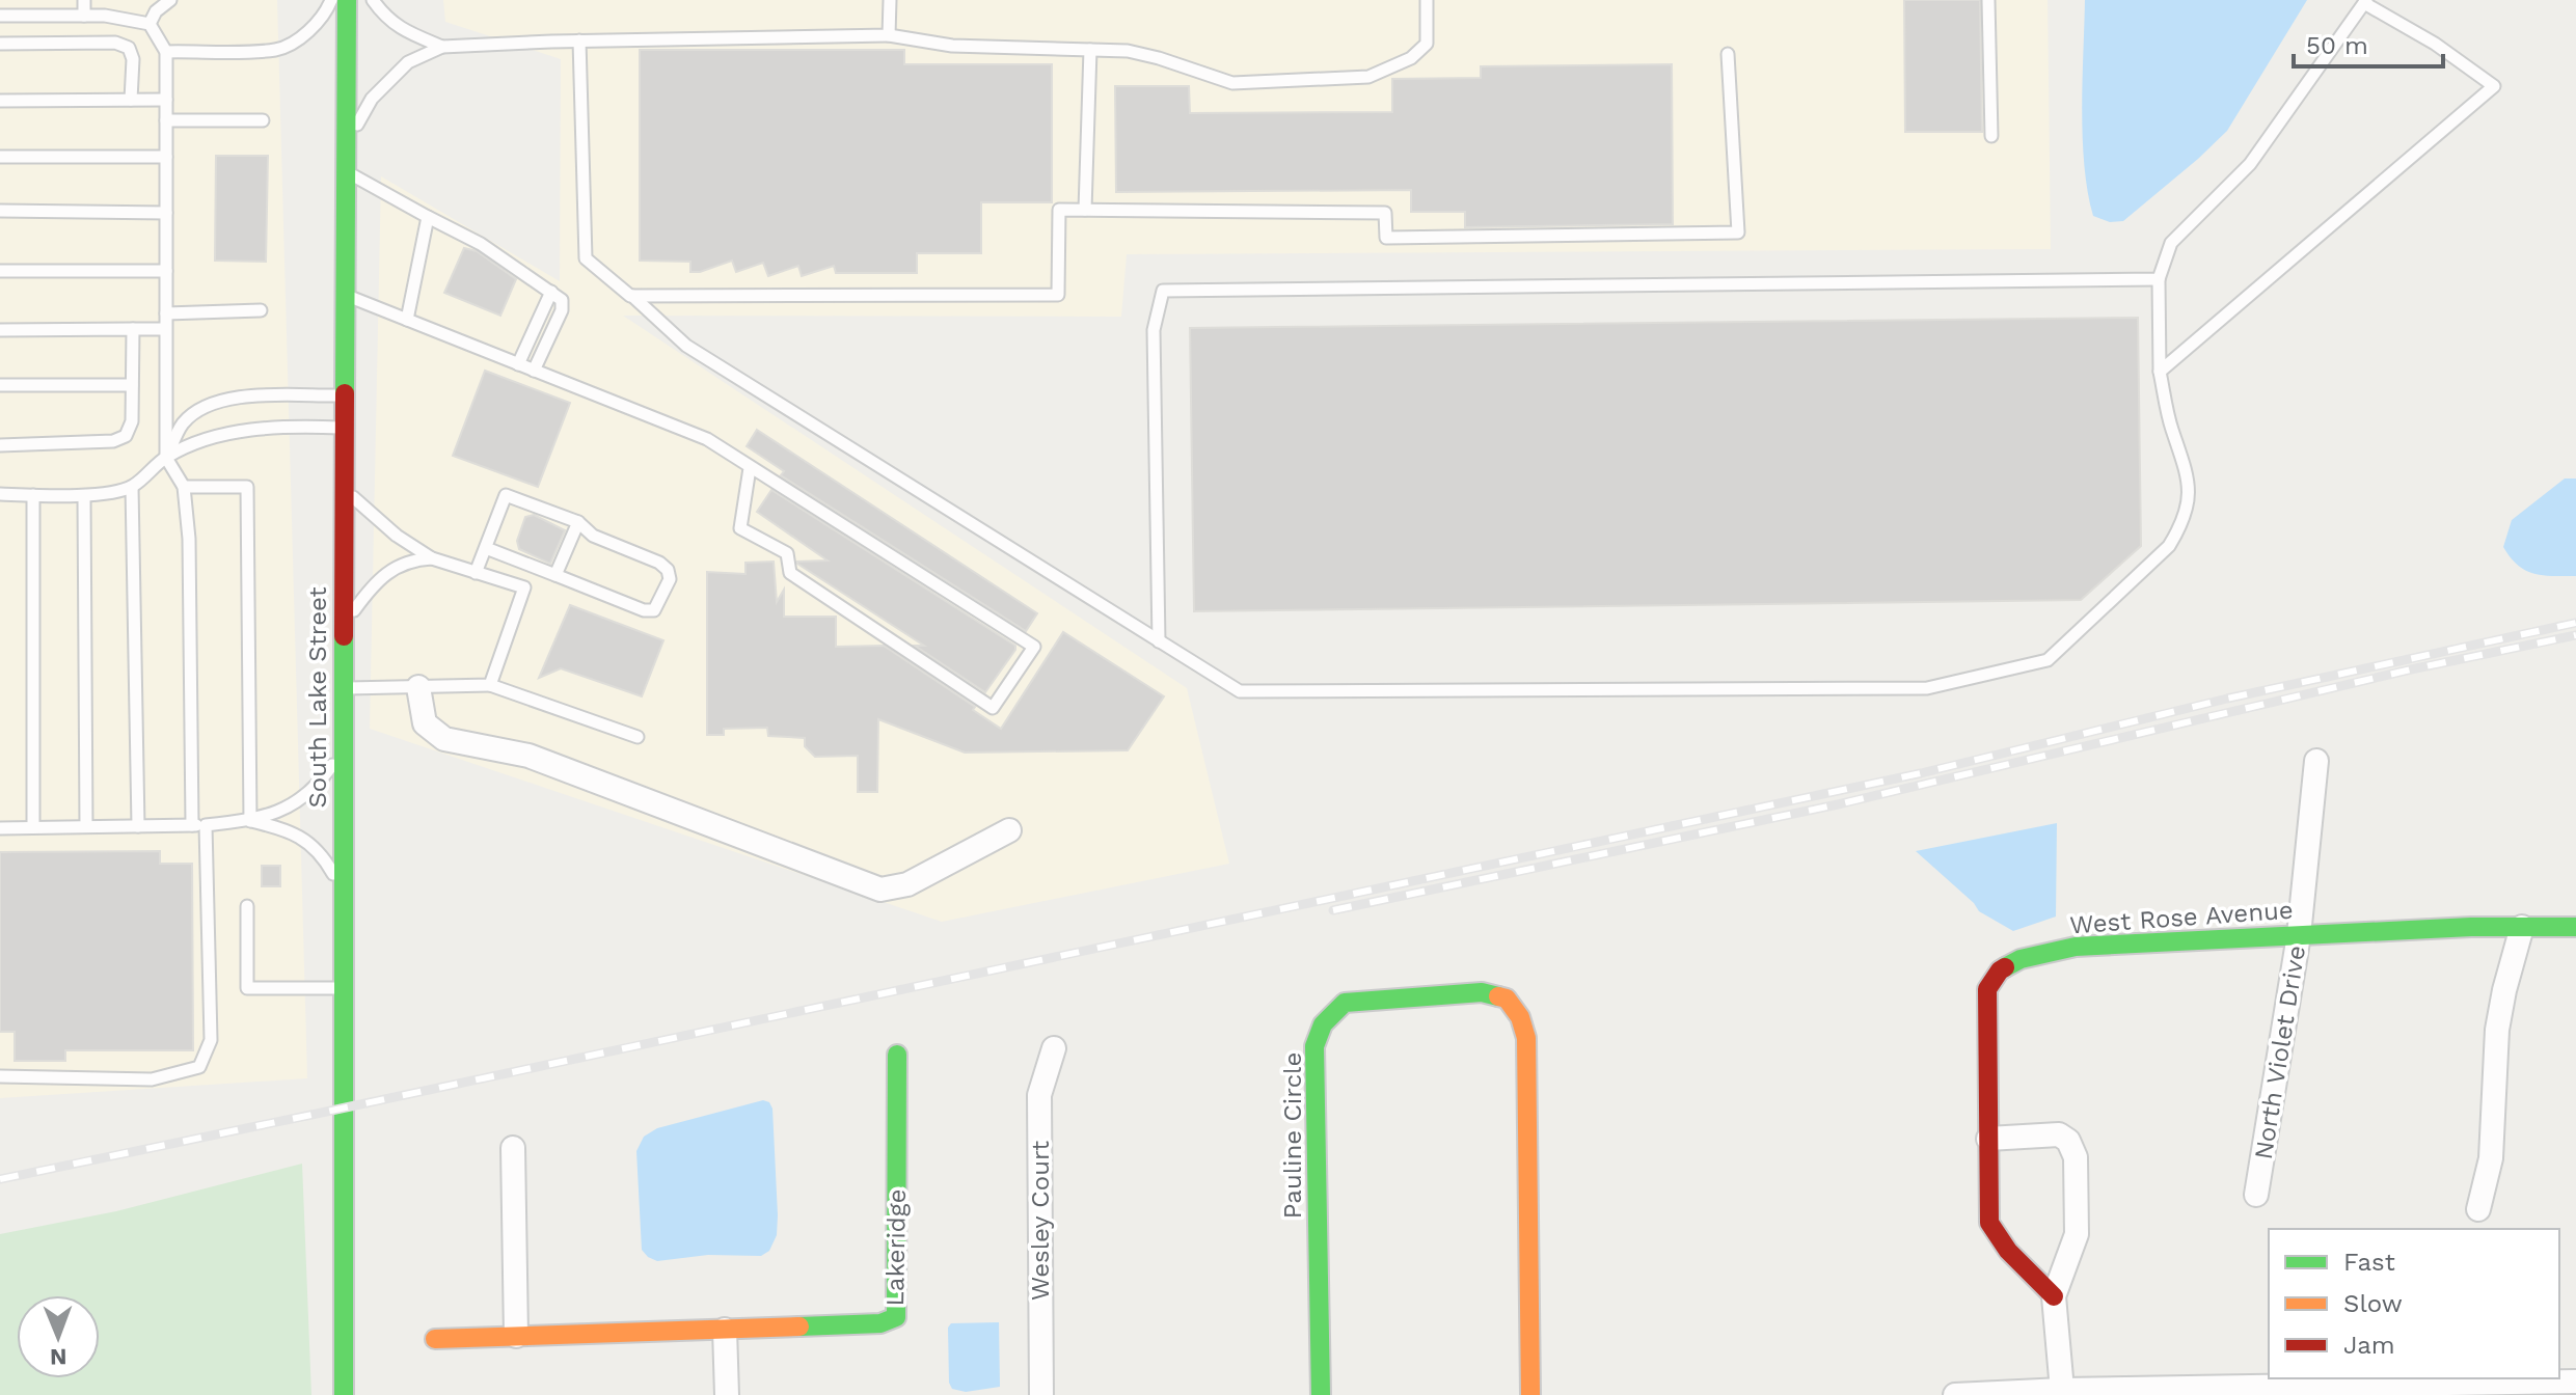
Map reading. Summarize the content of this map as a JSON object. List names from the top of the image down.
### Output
{
  "streets": {
    "street": [
      "South Lake Street",
      "West Rose Avenue",
      "North Violet Drive",
      "Pauline Circle",
      "Wesley Court",
      "Lakeridge"
    ]
  },
  "crossings": [
    ["West Rose Avenue", "North Violet Drive"]
  ],
  "legend": ["Fast", "Slow", "Jam"],
  "scale_bar": "50 m",
  "north": "bottom"
}
